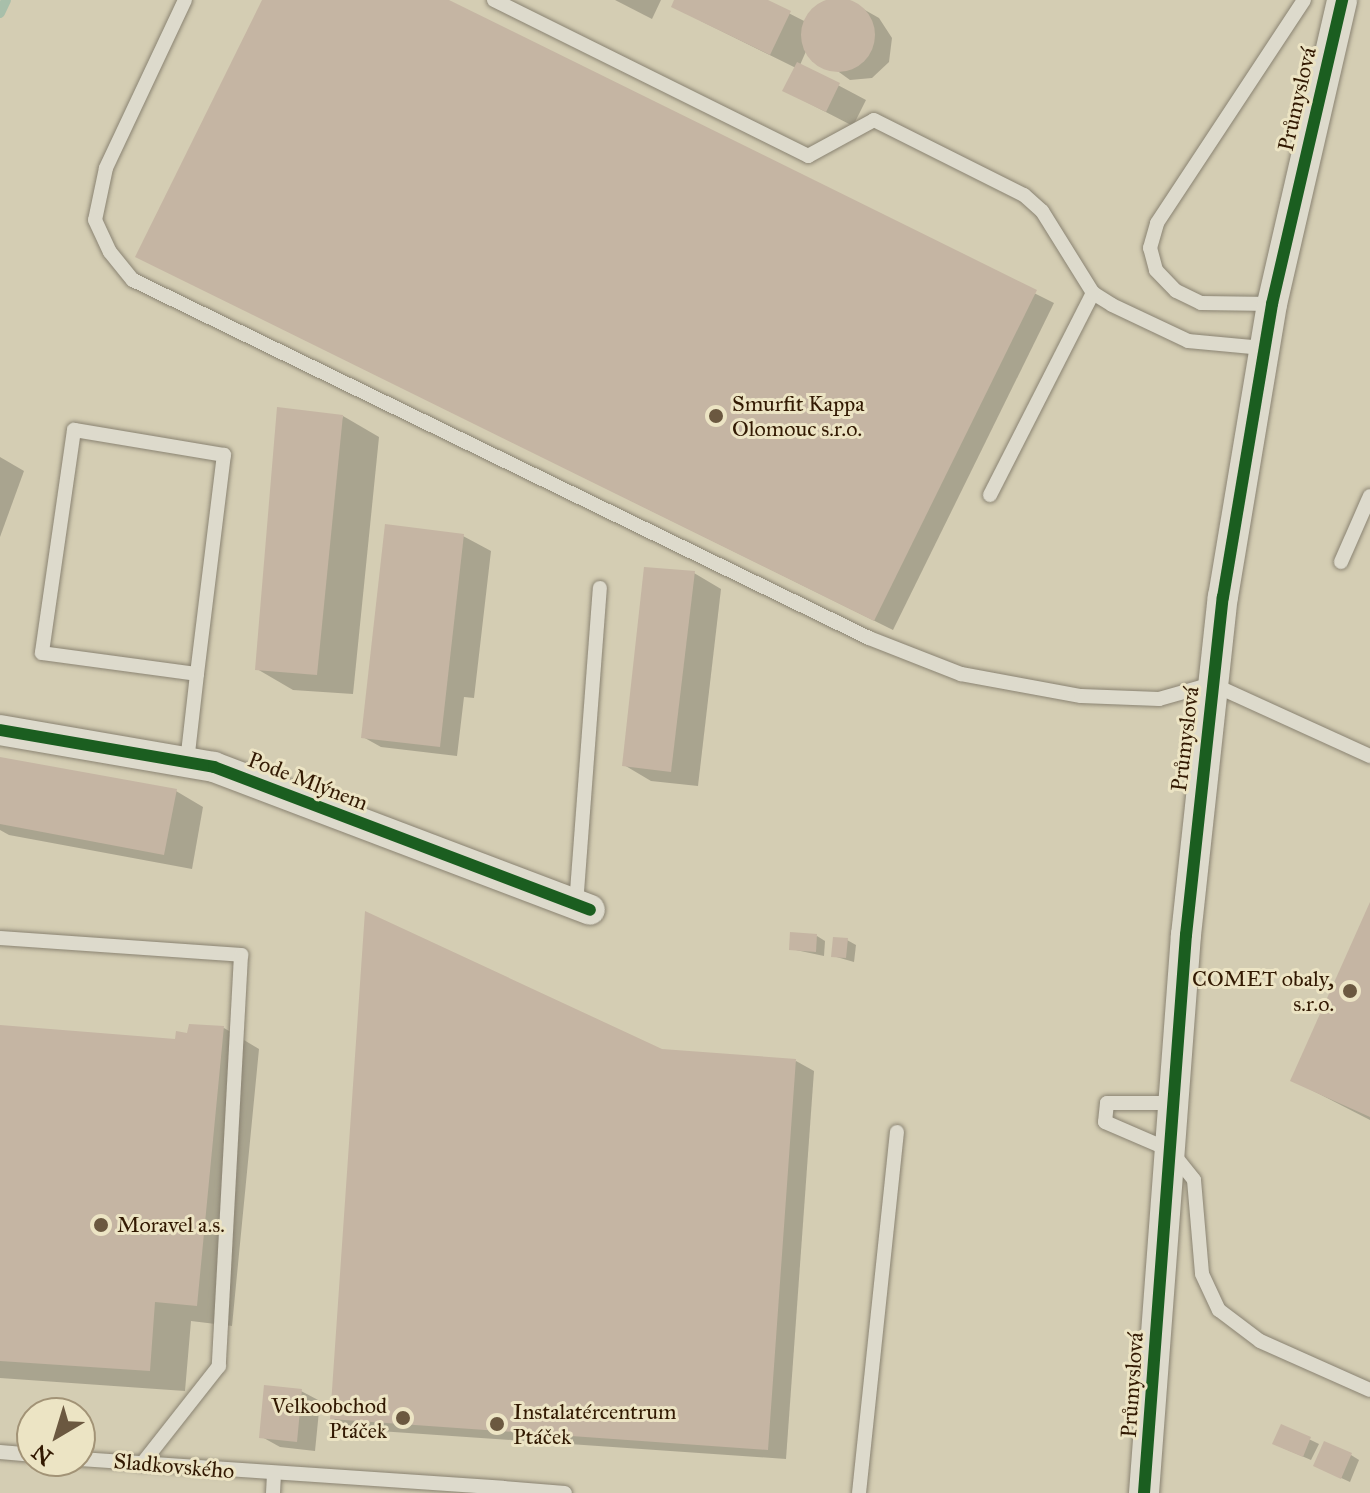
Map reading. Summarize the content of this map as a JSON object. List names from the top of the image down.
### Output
{
  "streets": {
    "street": ["Průmyslová", "Pode Mlýnem"],
    "lane": ["Sladkovského"]
  },
  "places": [
    "Smurfit Kappa Olomouc s.r.o.",
    "COMET obaly, s.r.o.",
    "Moravel a.s.",
    "Velkoobchod Ptáček",
    "Instalatércentrum Ptáček"
  ],
  "north": "bottom left"
}
